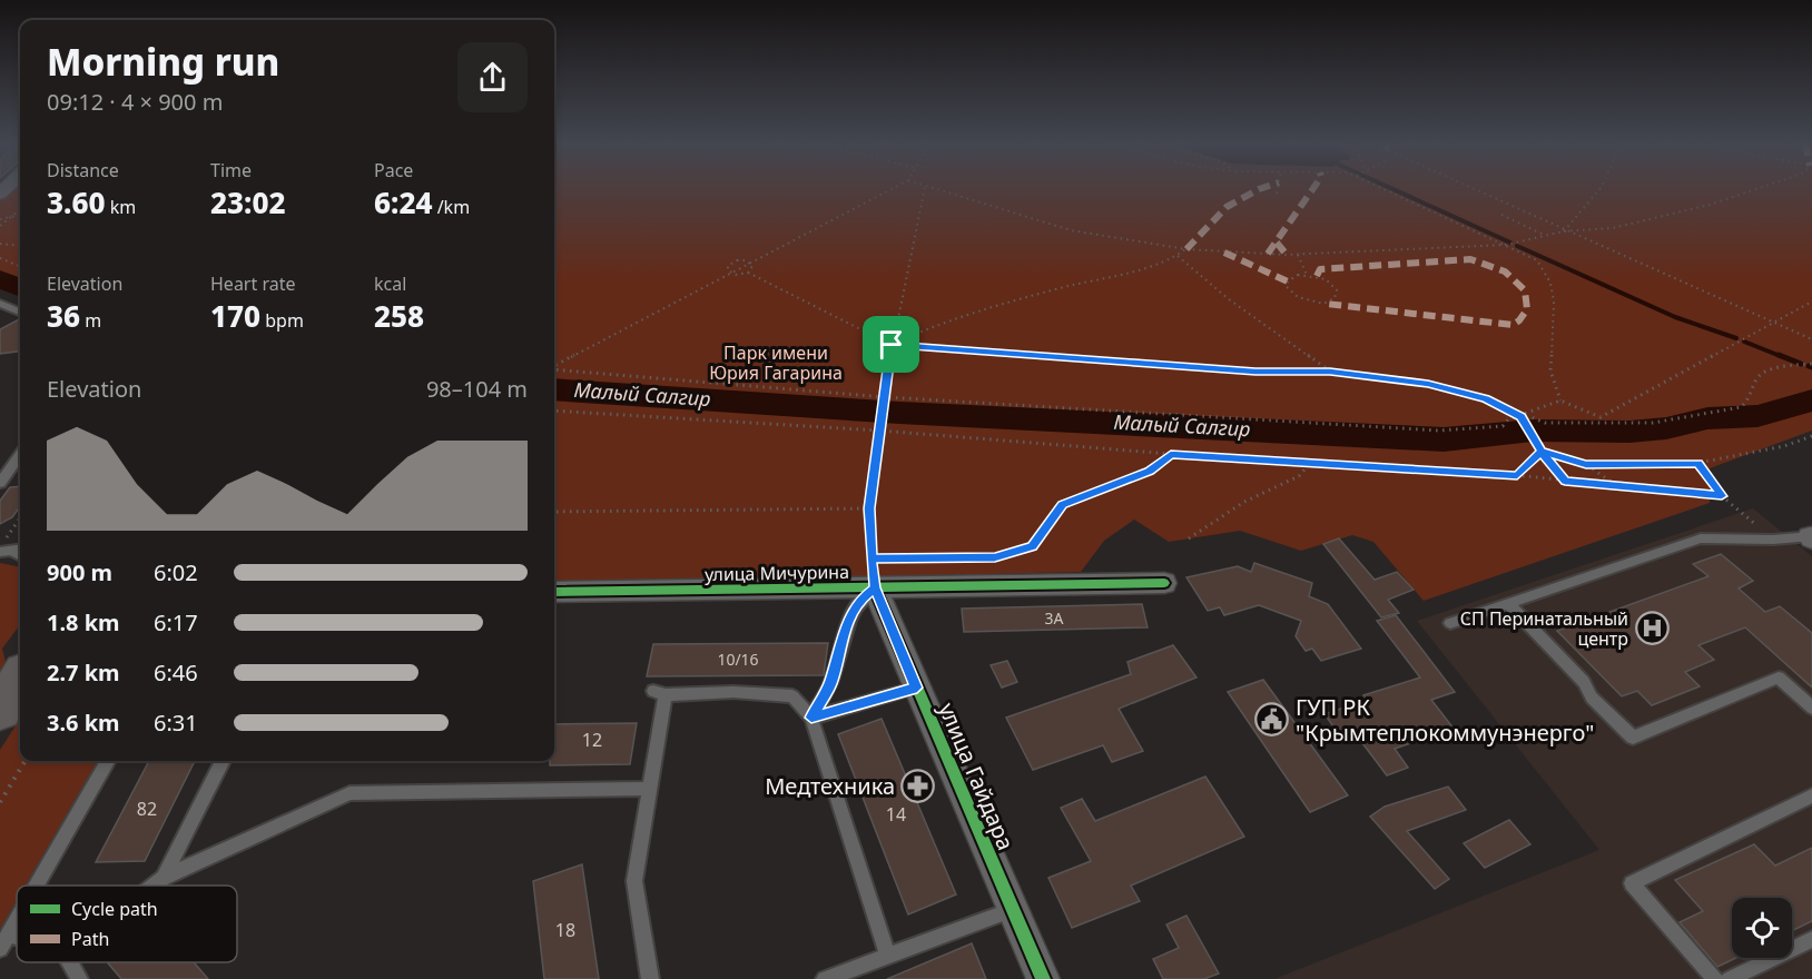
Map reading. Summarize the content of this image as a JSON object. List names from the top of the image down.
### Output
{
  "streets": {
    "street": ["улица Мичурина", "улица Гайдара"]
  },
  "crossings": [
    ["улица Мичурина", "улица Гайдара"]
  ],
  "water": ["Малый Салгир"],
  "parks": ["Парк имени Юрия Гагарина"],
  "places": {
    "hospital": ["СП Перинатальный центр"],
    "public building": ["ГУП РК \"Крымтеплокоммунэнерго\""],
    "pharmacy": ["Медтехника"]
  },
  "house_numbers": [
    "3А",
    "10/16",
    "12",
    "82",
    "14",
    "18"
  ],
  "legend": ["Cycle path", "Path"],
  "page": {
    "heading": ["Morning run", "09:12 · 4 × 900 m"],
    "stats": [
      ["Distance", "3.60 km"],
      ["Time", "23:02"],
      ["Pace", "6:24 /km"],
      ["Elevation", "36 m"],
      ["Heart rate", "170 bpm"],
      ["kcal", "258"]
    ],
    "chart": ["Elevation", "98–104 m"],
    "list": [
      {
        "name": "900 m",
        "note": "6:02"
      },
      {
        "name": "1.8 km",
        "note": "6:17"
      },
      {
        "name": "2.7 km",
        "note": "6:46"
      },
      {
        "name": "3.6 km",
        "note": "6:31"
      }
    ]
  }
}
